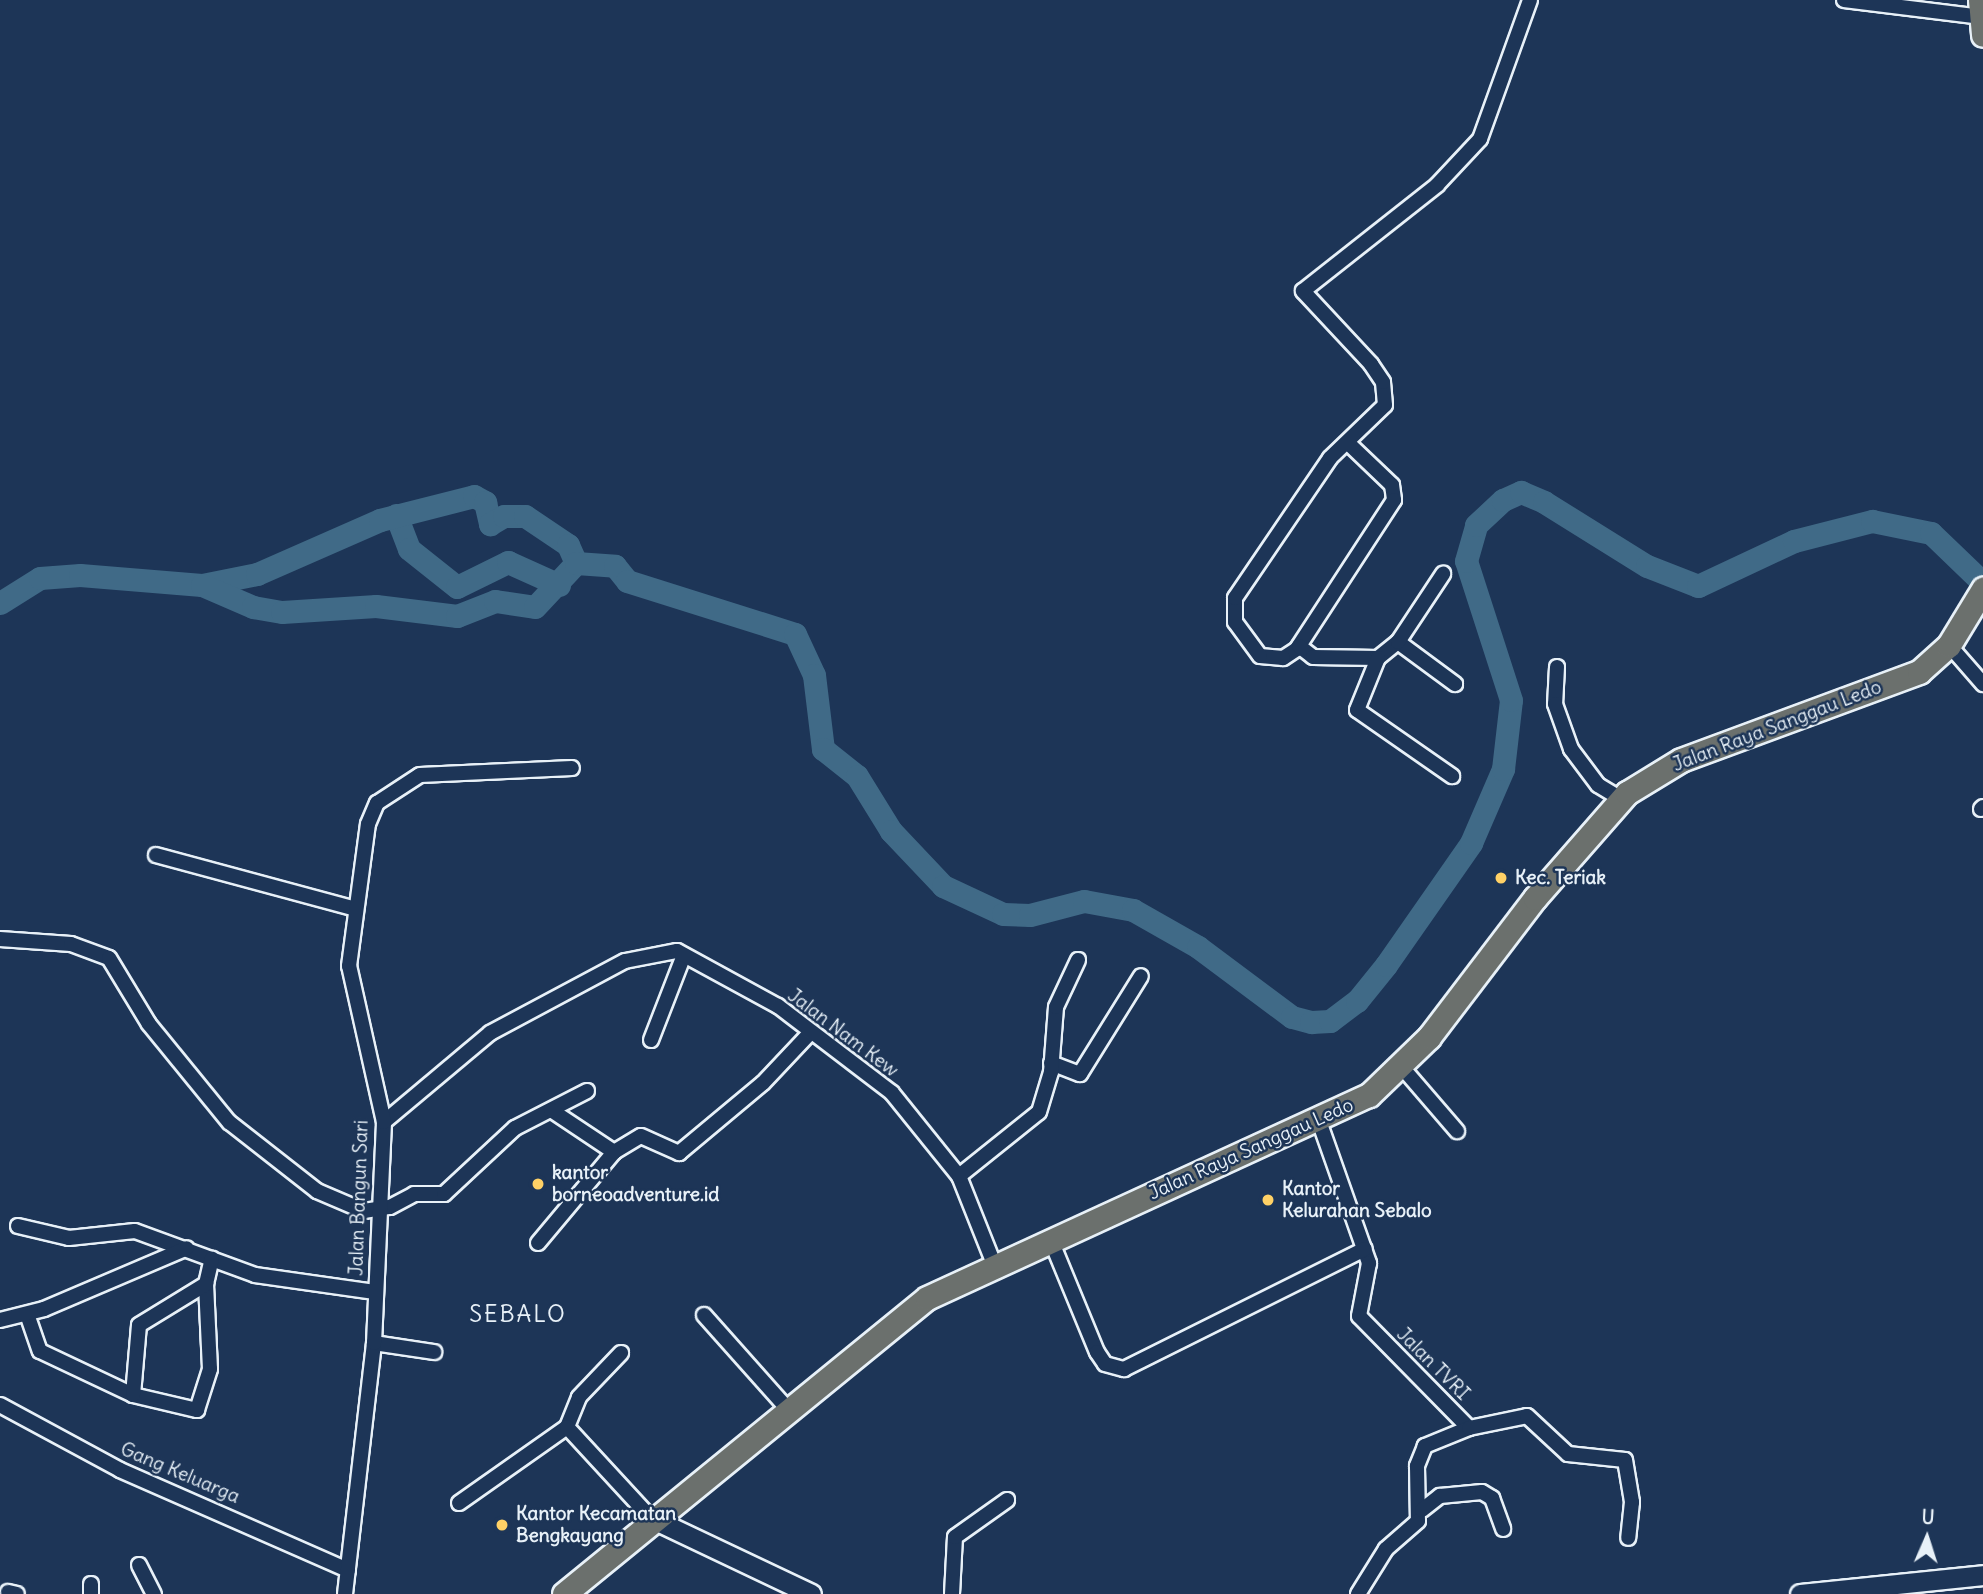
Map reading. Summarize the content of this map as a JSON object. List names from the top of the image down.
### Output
{
  "streets": {
    "highway": ["Jalan Raya Sanggau Ledo"],
    "street": [
      "Jalan Nam Kew",
      "Jalan Bangun Sari",
      "Jalan TVRI",
      "Gang Keluarga"
    ]
  },
  "crossings": [
    ["Jalan Raya Sanggau Ledo", "Jalan Nam Kew"],
    ["Jalan Raya Sanggau Ledo", "Jalan TVRI"],
    ["Jalan Nam Kew", "Jalan Bangun Sari"],
    ["Jalan Bangun Sari", "Gang Keluarga"]
  ],
  "districts": ["SEBALO"],
  "places": [
    "Kec. Teriak",
    "kantor borneoadventure.id",
    "Kantor Kelurahan Sebalo",
    "Kantor Kecamatan Bengkayang"
  ],
  "north": "top"
}
